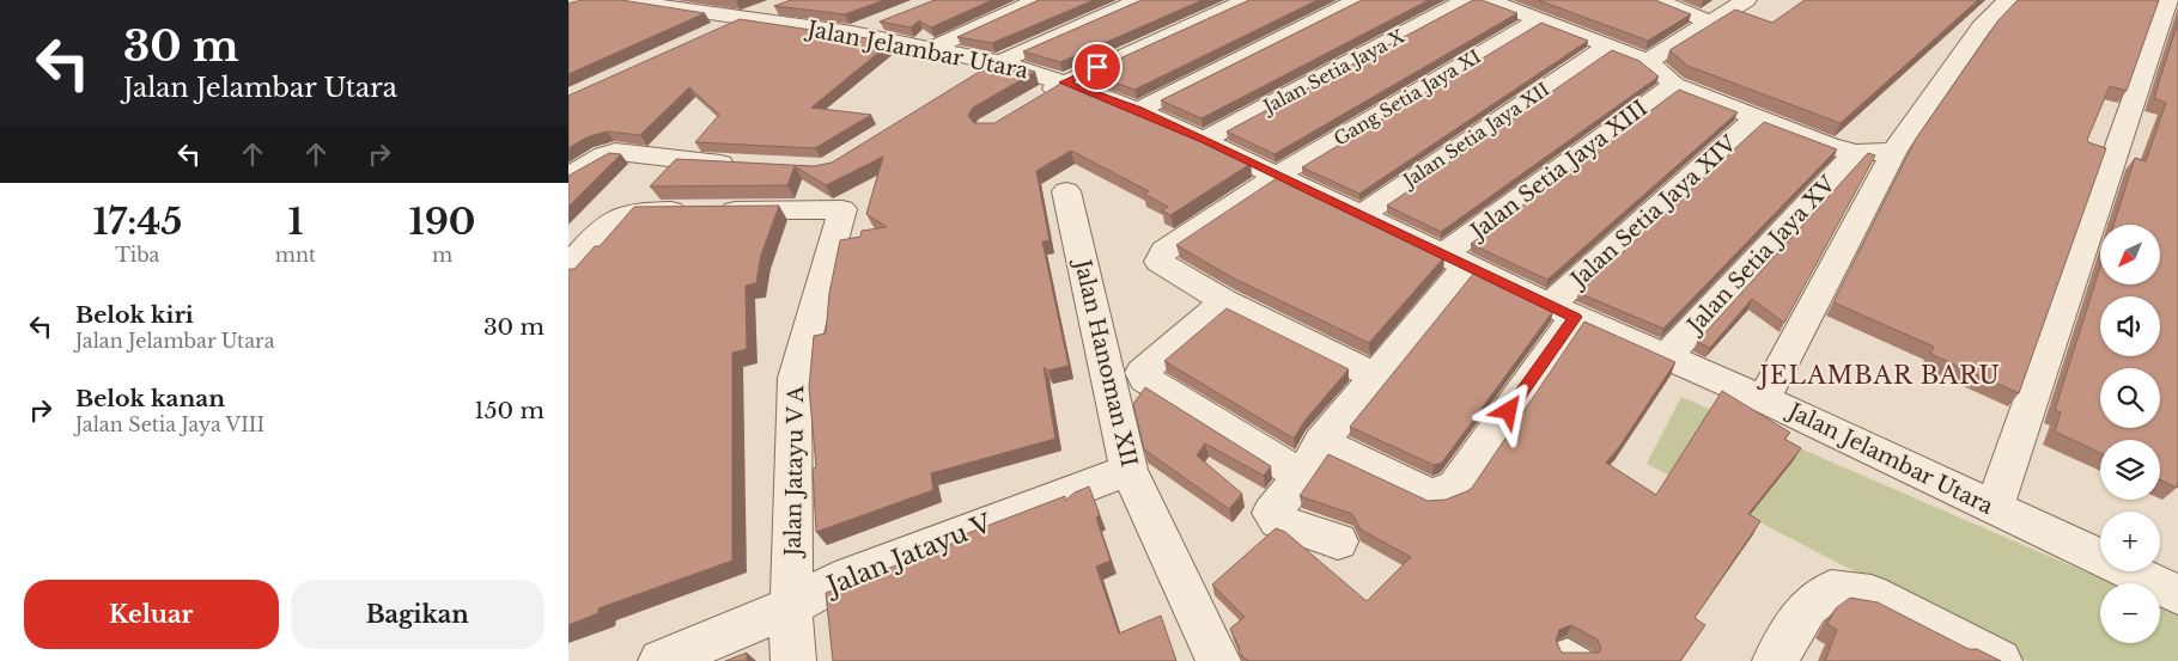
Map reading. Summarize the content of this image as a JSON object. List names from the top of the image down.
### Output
{
  "streets": {
    "street": [
      "Jalan Jelambar Utara",
      "Jalan Setia Jaya X",
      "Gang Setia Jaya XI",
      "Jalan Setia Jaya XII",
      "Jalan Setia Jaya XIII",
      "Jalan Setia Jaya XIV",
      "Jalan Setia Jaya XV",
      "Jalan Hanoman XII",
      "Jalan Jatayu V A",
      "Jalan Jatayu V"
    ]
  },
  "crossings": [
    ["Jalan Jelambar Utara", "Jalan Setia Jaya X"],
    ["Jalan Jelambar Utara", "Gang Setia Jaya XI"],
    ["Jalan Jelambar Utara", "Jalan Setia Jaya XII"],
    ["Jalan Jelambar Utara", "Jalan Setia Jaya XIII"],
    ["Jalan Jelambar Utara", "Jalan Setia Jaya XIV"],
    ["Jalan Jelambar Utara", "Jalan Setia Jaya XV"],
    ["Jalan Setia Jaya XIII", "Jalan Setia Jaya XIV"],
    ["Jalan Hanoman XII", "Jalan Jatayu V"],
    ["Jalan Jatayu V A", "Jalan Jatayu V"]
  ],
  "districts": ["JELAMBAR BARU"],
  "north": "bottom left",
  "page": {
    "turn": ["30 m", "Jalan Jelambar Utara"],
    "eta": [
      "17:45",
      "Tiba",
      "1",
      "mnt",
      "190",
      "m"
    ],
    "map_buttons": ["+", "−"],
    "list": [
      {
        "name": "Belok kiri",
        "note": "Jalan Jelambar Utara",
        "value": "30 m"
      },
      {
        "name": "Belok kanan",
        "note": "Jalan Setia Jaya VIII",
        "value": "150 m"
      }
    ],
    "buttons": ["Keluar", "Bagikan"]
  }
}
